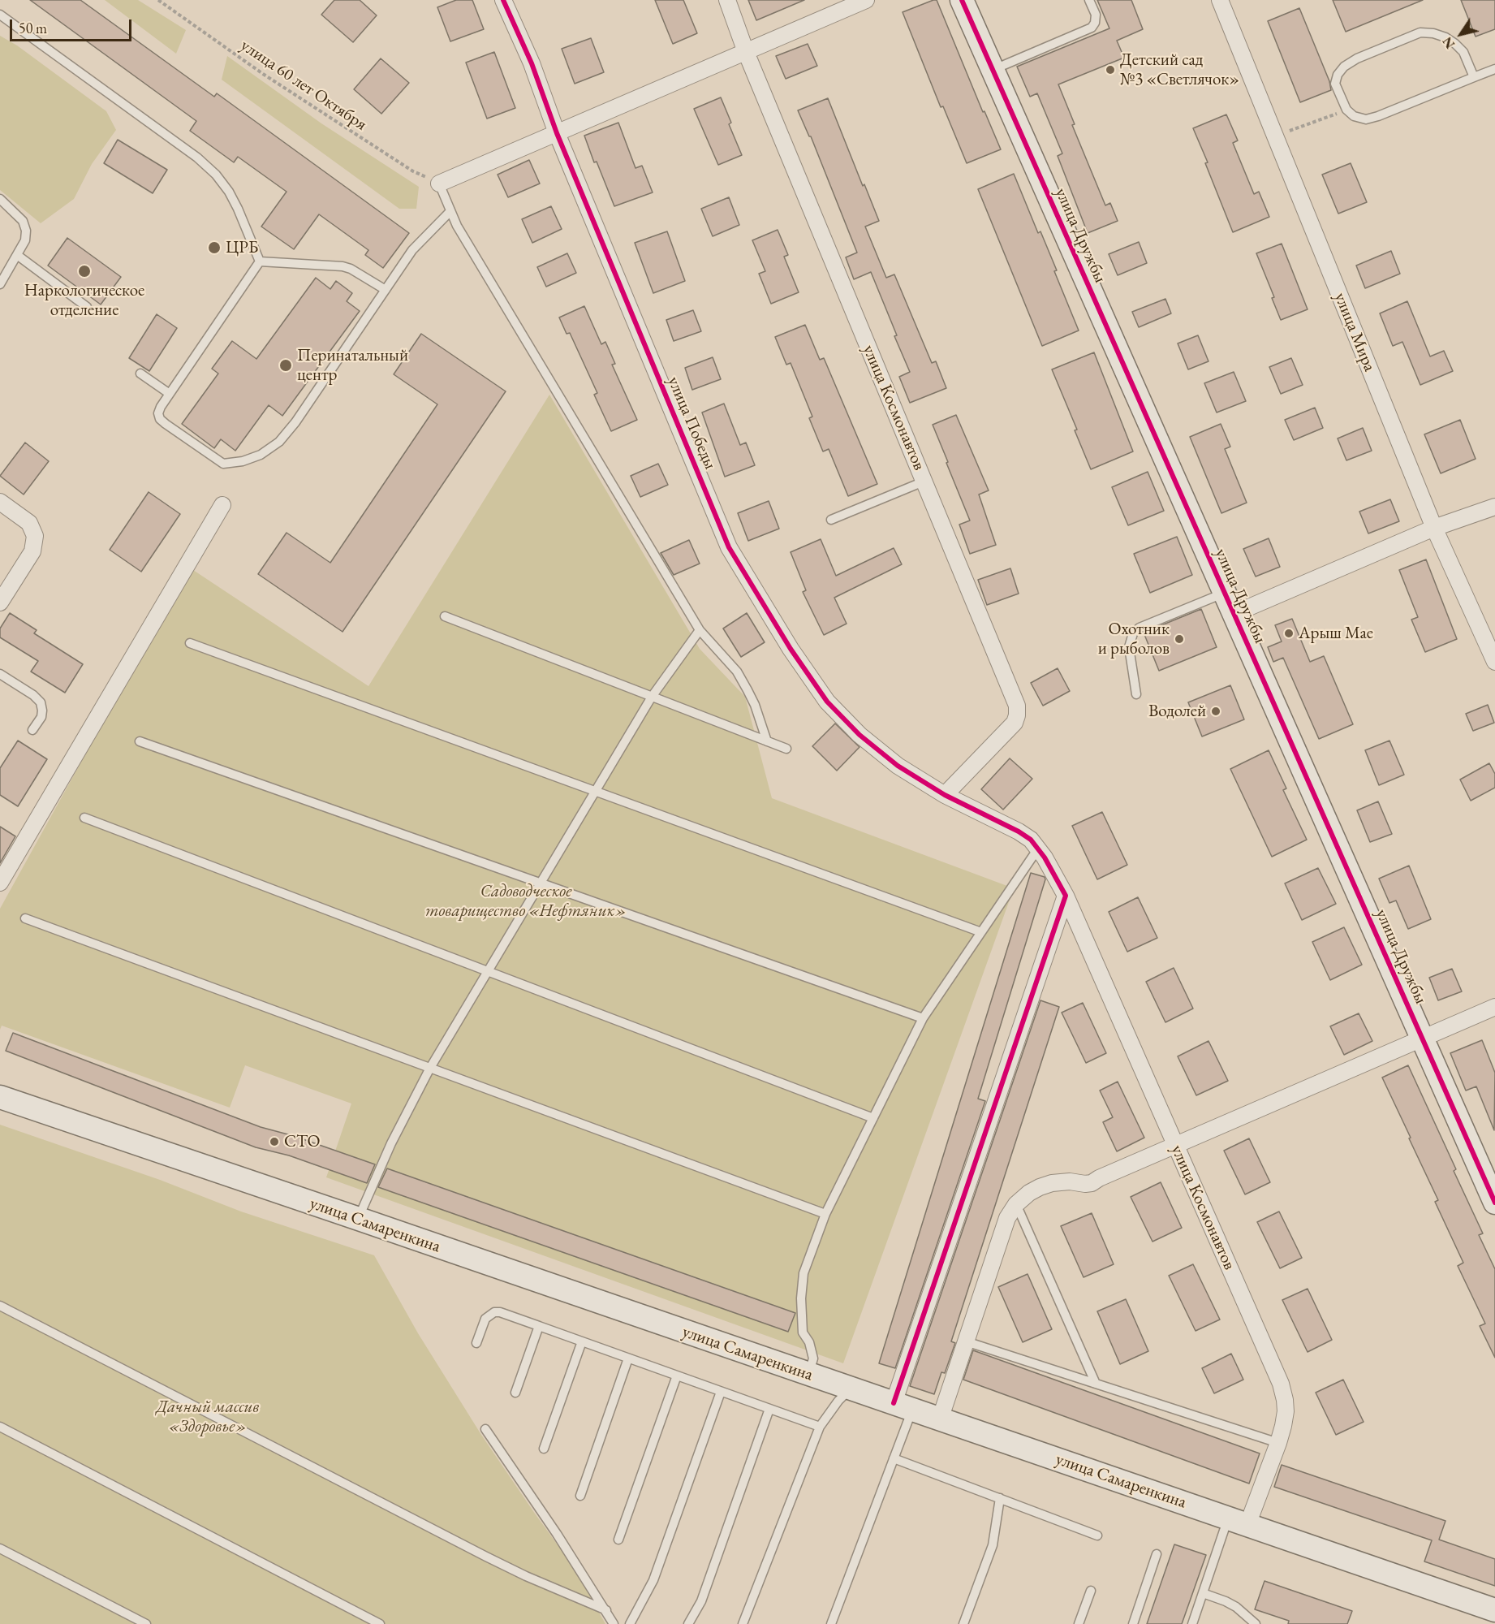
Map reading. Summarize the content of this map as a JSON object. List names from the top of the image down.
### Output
{
  "streets": {
    "main road": ["улица Дружбы", "улица Самаренкина"],
    "street": ["улица Мира", "улица Космонавтов", "улица Победы"],
    "path": ["улица 60 лет Октября"]
  },
  "crossings": [
    ["улица Космонавтов", "улица Победы"],
    ["улица Космонавтов", "улица Самаренкина"]
  ],
  "parks": ["Садоводческое товарищество «Нефтяник»", "Дачный массив «Здоровье»"],
  "places": [
    "Детский сад №3 «Светлячок»",
    "ЦРБ",
    "Наркологическое отделение",
    "Перинатальный центр",
    "Арыш Мае",
    "Охотник и рыболов",
    "Водолей",
    "СТО"
  ],
  "scale_bar": "50 m",
  "north": "bottom left"
}
